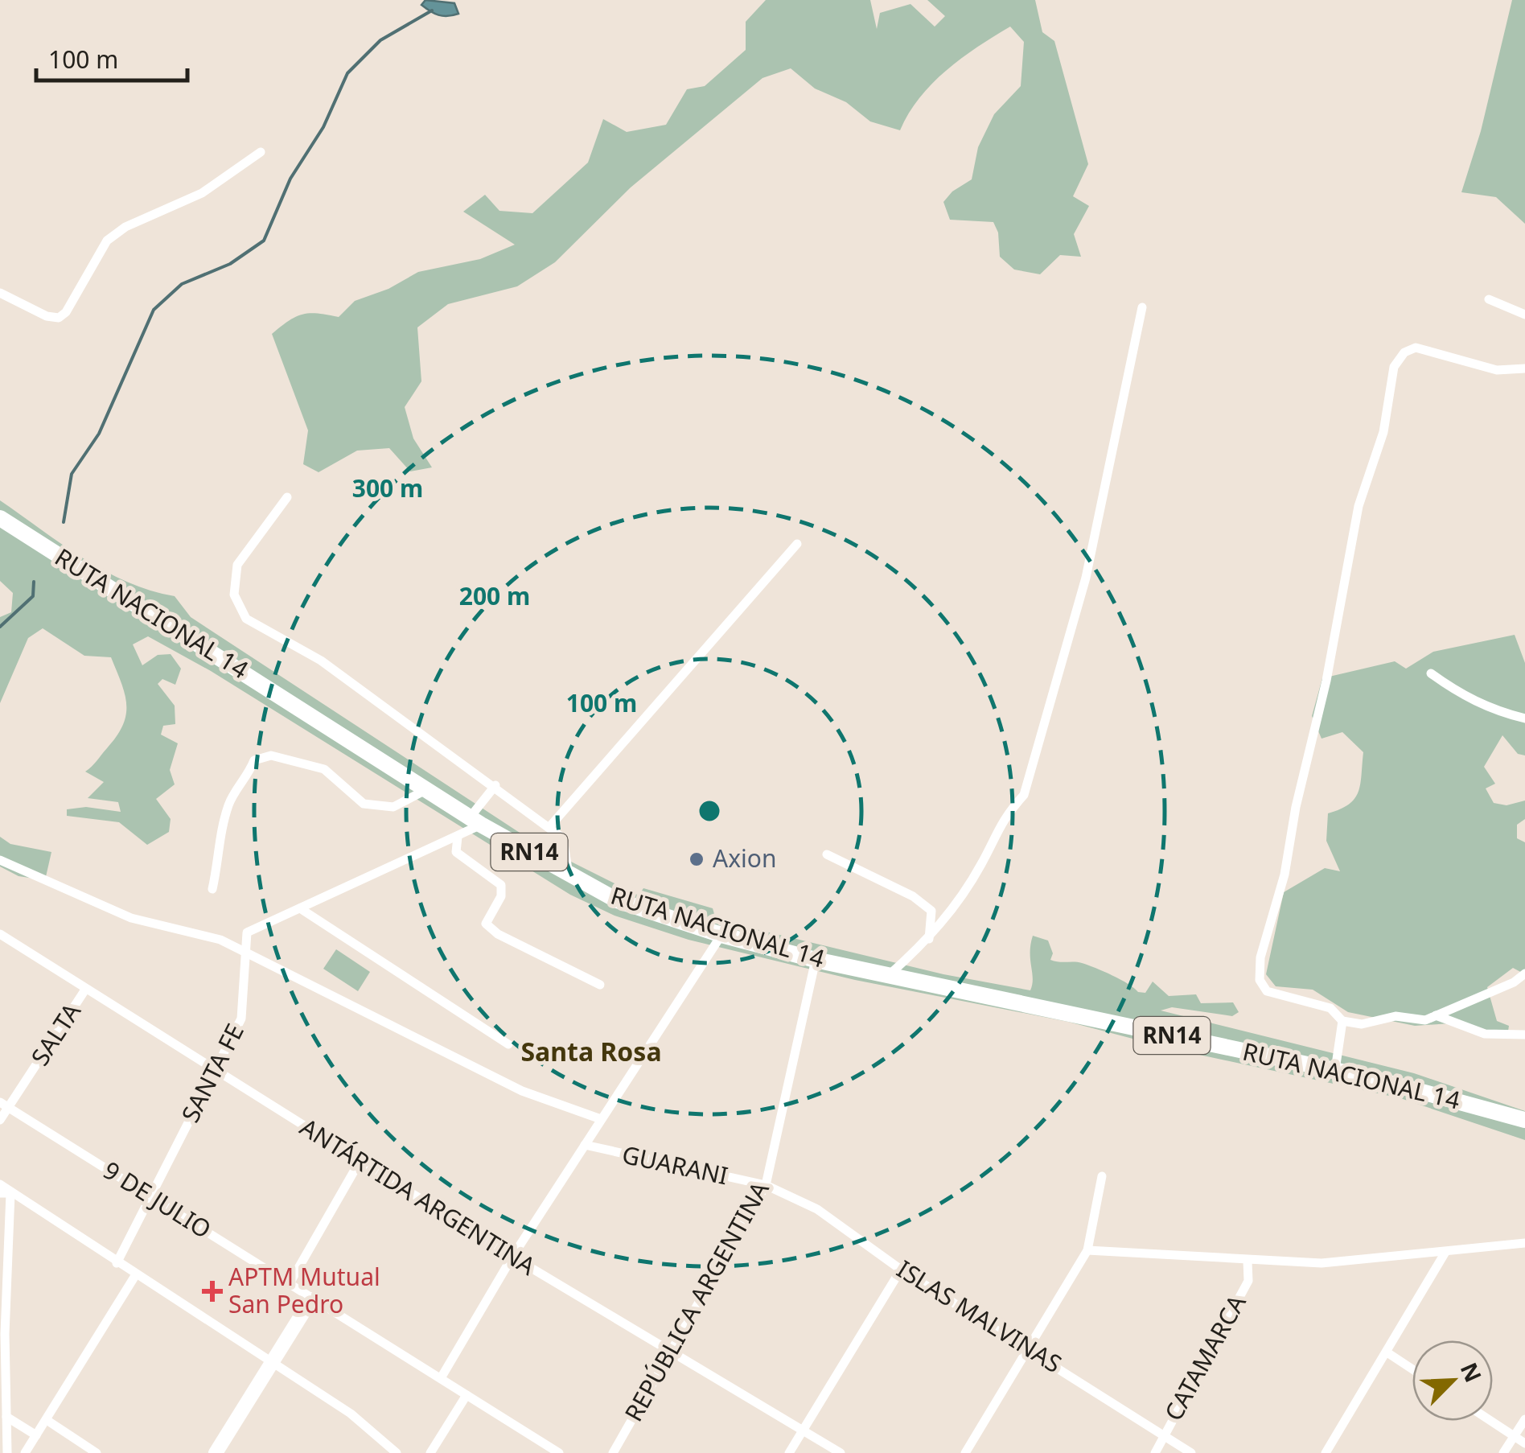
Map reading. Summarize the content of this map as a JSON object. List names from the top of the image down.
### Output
{
  "streets": {
    "highway": ["RUTA NACIONAL 14", "RN14"],
    "street": [
      "SALTA",
      "SANTA FE",
      "GUARANI",
      "ANTÁRTIDA ARGENTINA",
      "9 DE JULIO",
      "REPÚBLICA ARGENTINA",
      "ISLAS MALVINAS",
      "CATAMARCA"
    ]
  },
  "crossings": [
    ["RUTA NACIONAL 14", "REPÚBLICA ARGENTINA"],
    ["SALTA", "ANTÁRTIDA ARGENTINA"],
    ["SALTA", "9 DE JULIO"],
    ["SANTA FE", "ANTÁRTIDA ARGENTINA"],
    ["SANTA FE", "9 DE JULIO"],
    ["GUARANI", "REPÚBLICA ARGENTINA"],
    ["GUARANI", "ISLAS MALVINAS"],
    ["ANTÁRTIDA ARGENTINA", "REPÚBLICA ARGENTINA"],
    ["REPÚBLICA ARGENTINA", "ISLAS MALVINAS"],
    ["ISLAS MALVINAS", "CATAMARCA"]
  ],
  "districts": ["Santa Rosa"],
  "places": {
    "other": ["Axion"],
    "health": ["APTM Mutual San Pedro"]
  },
  "scale_bar": "100 m",
  "north": "top right",
  "rings": ["300 m", "200 m", "100 m"]
}
